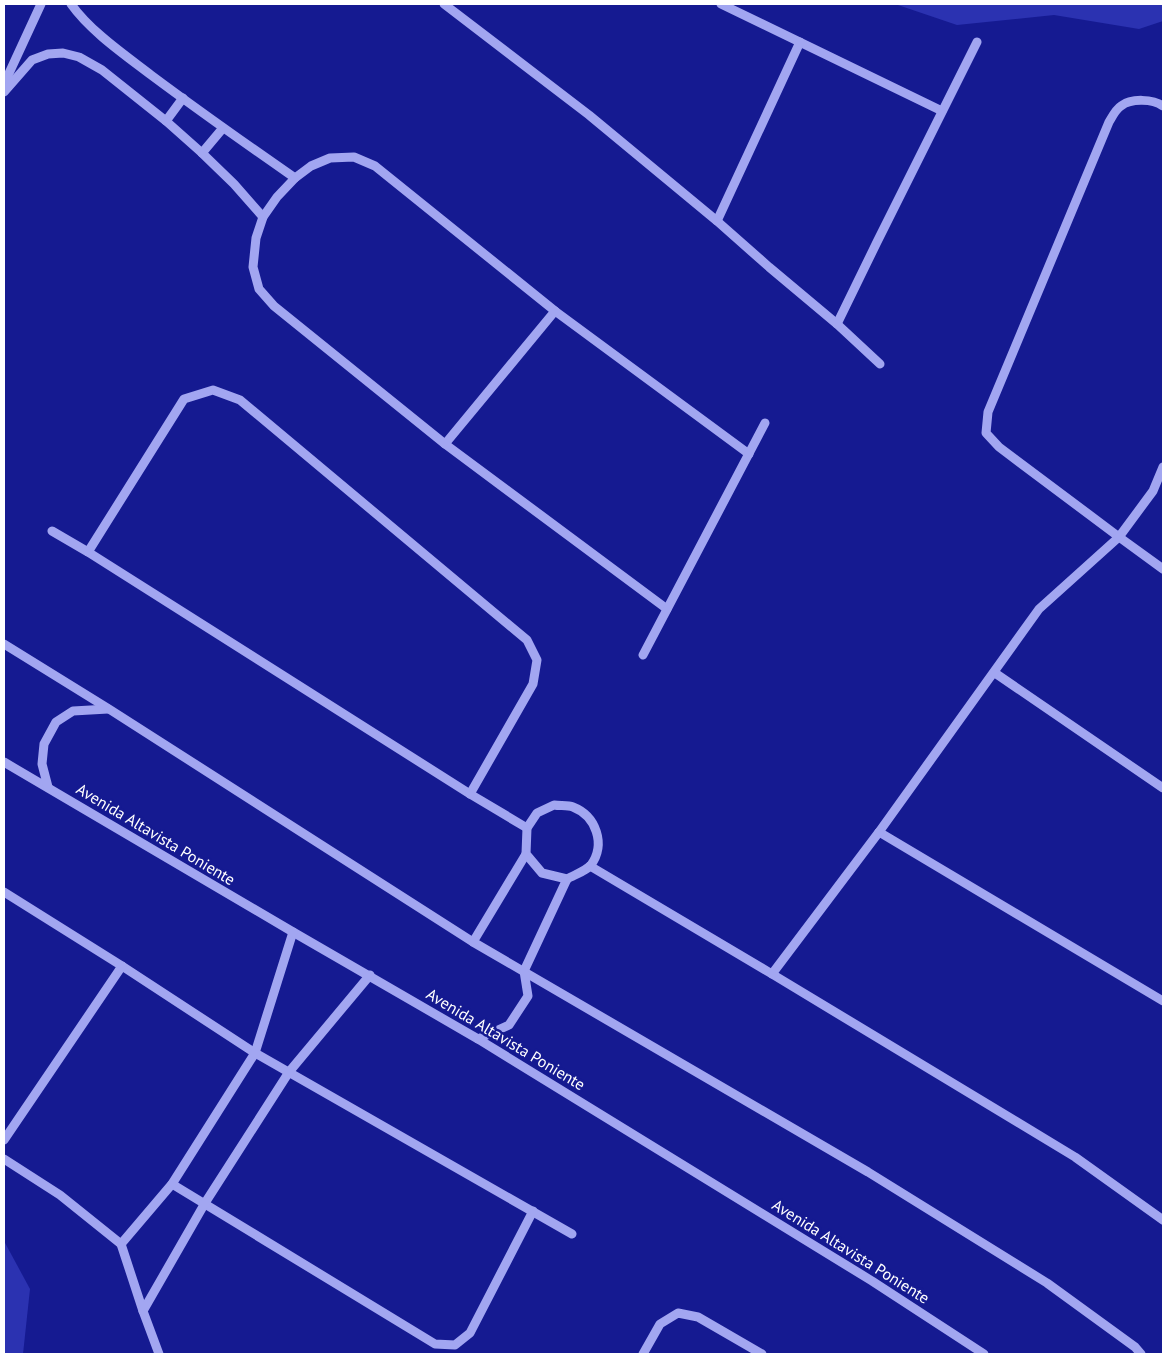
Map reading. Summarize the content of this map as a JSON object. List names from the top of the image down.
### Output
{
  "streets": {
    "street": ["Avenida Altavista Poniente"]
  }
}
